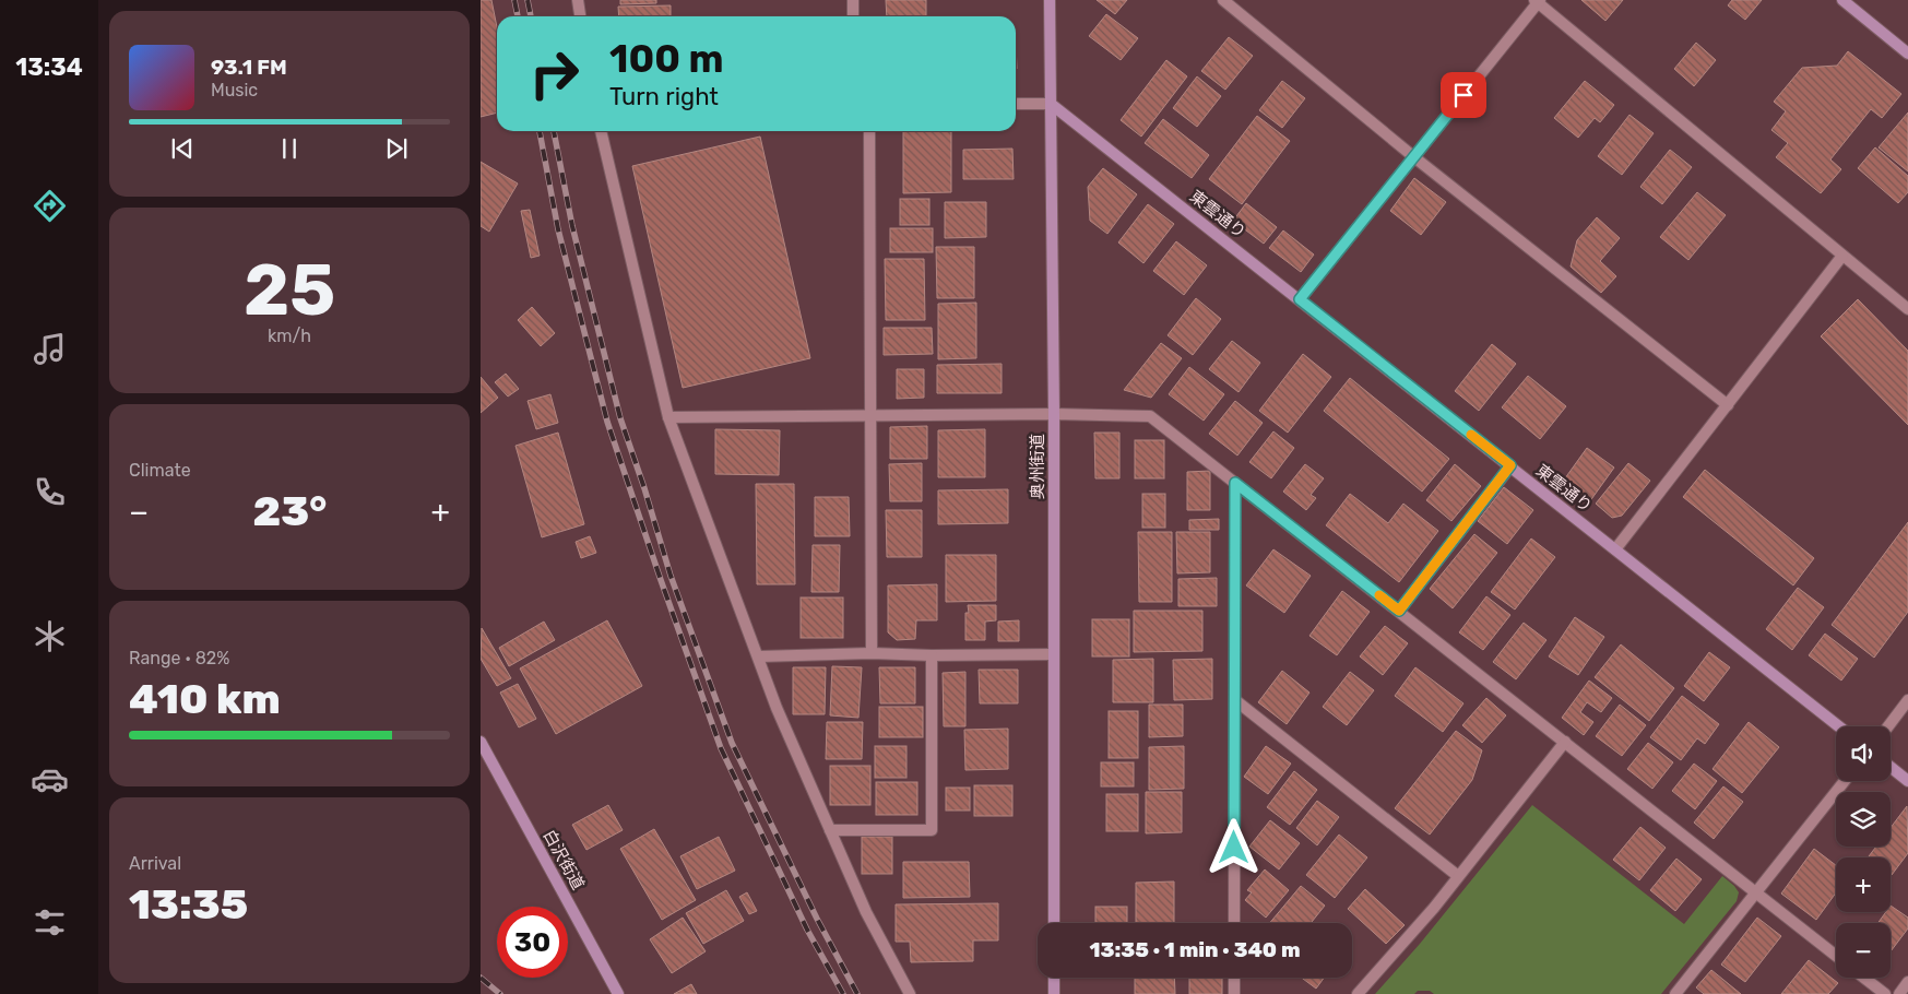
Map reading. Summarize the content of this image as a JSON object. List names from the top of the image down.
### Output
{
  "streets": {
    "street": ["東雲通り", "奥州街道", "白沢街道"]
  },
  "crossings": [
    ["東雲通り", "奥州街道"]
  ],
  "page": {
    "tabs": "13:34",
    "turn": ["100 m", "Turn right"],
    "song": ["93.1 FM", "Music"],
    "tile": [
      ["25", "km/h"],
      "Climate",
      ["Range · 82%", "410 km"],
      ["Arrival", "13:35"]
    ],
    "heat": ["−", "23°", "+"],
    "map_buttons": ["+", "−"],
    "limit": "30",
    "trip": "13:35 · 1 min · 340 m"
  }
}
